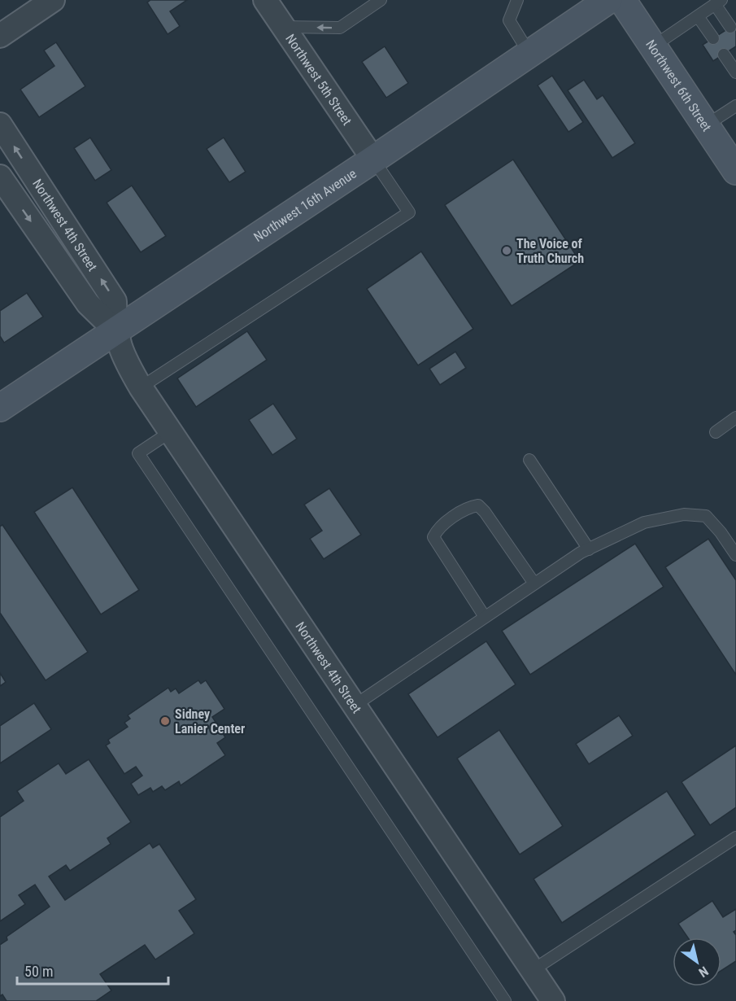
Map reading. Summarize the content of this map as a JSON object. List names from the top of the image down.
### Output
{
  "streets": {
    "street": [
      "Northwest 5th Street",
      "Northwest 6th Street",
      "Northwest 16th Avenue",
      "Northwest 4th Street"
    ]
  },
  "crossings": [
    ["Northwest 5th Street", "Northwest 16th Avenue"],
    ["Northwest 16th Avenue", "Northwest 4th Street"]
  ],
  "places": ["The Voice of Truth Church", "Sidney Lanier Center"],
  "scale_bar": "50 m",
  "north": "bottom right"
}
